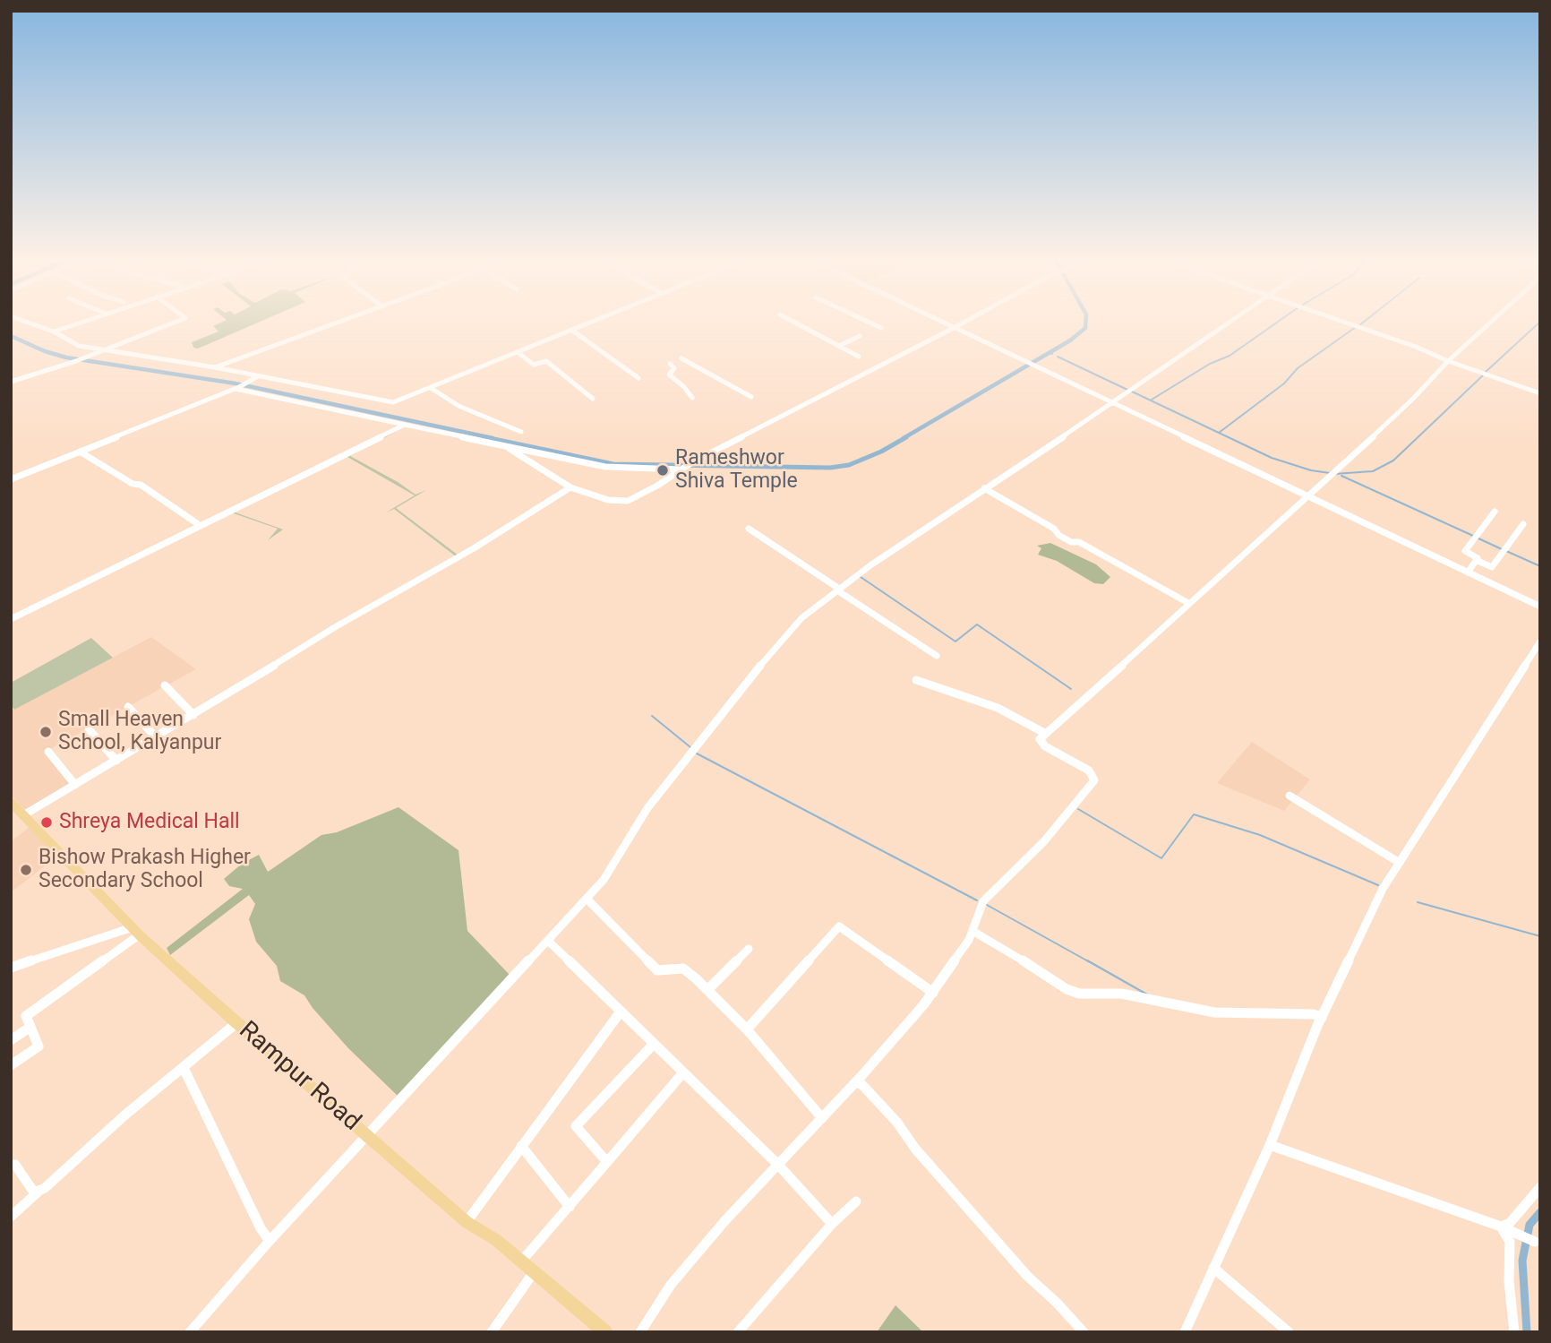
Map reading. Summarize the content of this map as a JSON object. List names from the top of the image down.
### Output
{
  "streets": {
    "main road": ["Rampur Road"]
  },
  "places": [
    "Rameshwor Shiva Temple",
    "Small Heaven School, Kalyanpur",
    "Shreya Medical Hall",
    "Bishow Prakash Higher Secondary School"
  ]
}
